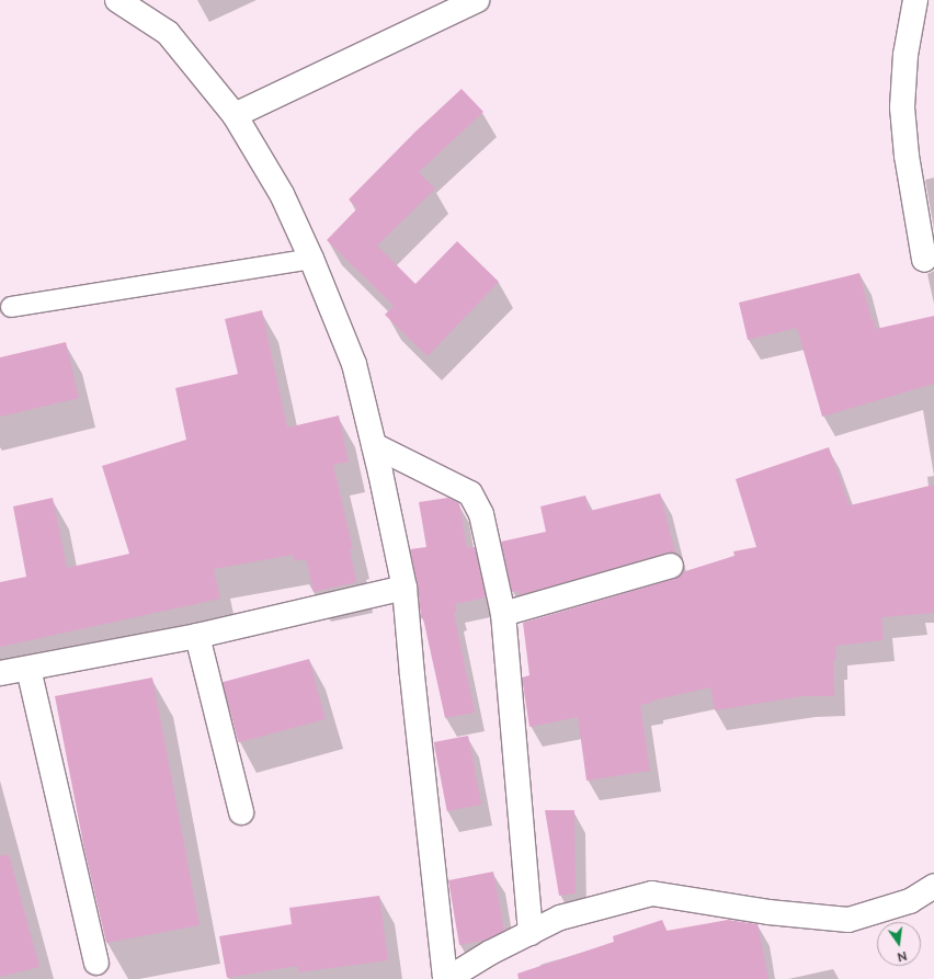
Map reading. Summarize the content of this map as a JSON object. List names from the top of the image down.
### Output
{
  "north": "bottom"
}
